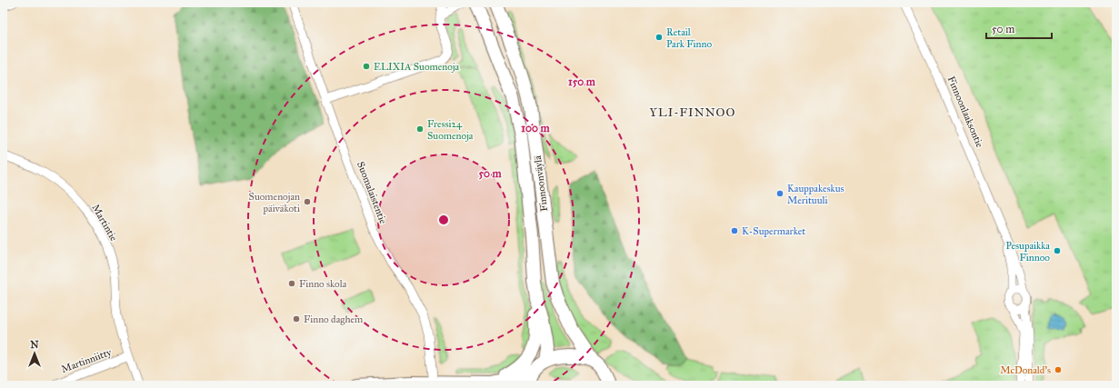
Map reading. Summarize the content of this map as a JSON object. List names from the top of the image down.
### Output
{
  "streets": {
    "main road": ["Finnoonväylä"],
    "street": [
      "Finnoonlaaksontie",
      "Suomalaistentie",
      "Martintie",
      "Martinniitty"
    ]
  },
  "crossings": [
    ["Martintie", "Martinniitty"]
  ],
  "districts": ["YLI-FINNOO"],
  "places": [
    "Retail Park Finno",
    "ELIXIA Suomenoja",
    "Fressi24 Suomenoja",
    "Kauppakeskus Merituuli",
    "Suomenojan päiväkoti",
    "K-Supermarket",
    "Pesupaikka Finnoo",
    "Finno skola",
    "Finno daghem",
    "McDonald's"
  ],
  "scale_bar": "50 m",
  "north": "top",
  "rings": ["150 m", "100 m", "50 m"]
}
